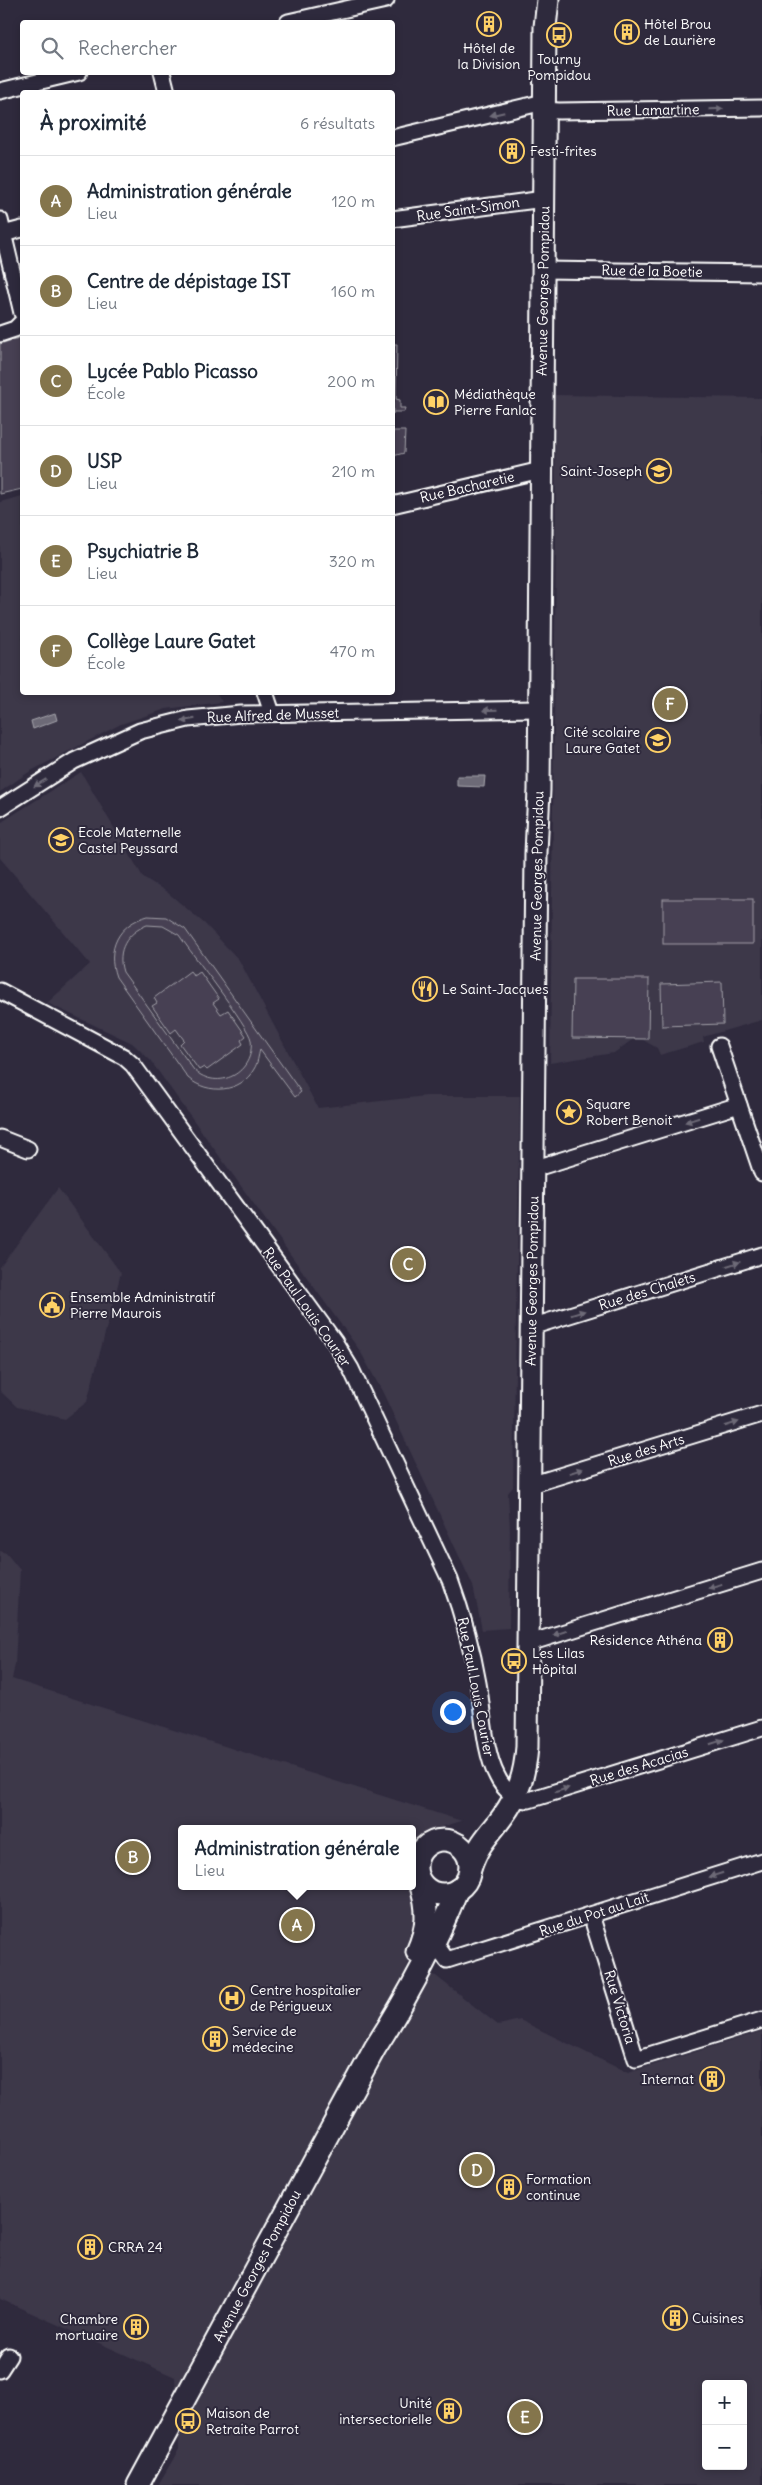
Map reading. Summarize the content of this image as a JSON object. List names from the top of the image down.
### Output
{
  "streets": {
    "main road": ["Avenue Georges Pompidou"],
    "street": [
      "Rue Lamartine",
      "Rue Saint-Simon",
      "Rue de la Boetie",
      "Rue Bacharetie",
      "Rue Alfred de Musset",
      "Rue des Chalets",
      "Rue Paul Louis Courier",
      "Rue des Arts",
      "Rue des Acacias",
      "Rue du Pot au Lait",
      "Rue Victoria"
    ]
  },
  "crossings": [
    ["Rue Lamartine", "Avenue Georges Pompidou"],
    ["Rue Saint-Simon", "Avenue Georges Pompidou"],
    ["Rue de la Boetie", "Avenue Georges Pompidou"],
    ["Avenue Georges Pompidou", "Rue Bacharetie"],
    ["Avenue Georges Pompidou", "Rue Alfred de Musset"],
    ["Avenue Georges Pompidou", "Rue des Chalets"],
    ["Avenue Georges Pompidou", "Rue Paul Louis Courier"],
    ["Avenue Georges Pompidou", "Rue des Arts"],
    ["Avenue Georges Pompidou", "Rue des Acacias"],
    ["Avenue Georges Pompidou", "Rue du Pot au Lait"],
    ["Rue Paul Louis Courier", "Rue des Acacias"],
    ["Rue du Pot au Lait", "Rue Victoria"]
  ],
  "one_way": [
    "Rue Alfred de Musset",
    "Rue des Chalets",
    "Rue des Arts",
    "Rue des Acacias",
    "Rue du Pot au Lait"
  ],
  "places": {
    "building": [
      "Hôtel de la Division",
      "Hôtel Brou de Laurière",
      "Festi-frites",
      "Résidence Athéna",
      "Service de médecine",
      "Internat",
      "Formation continue",
      "CRRA 24",
      "Cuisines",
      "Chambre mortuaire",
      "Unité intersectorielle"
    ],
    "bus stop": ["Tourny Pompidou", "Les Lilas Hôpital", "Maison de Retraite Parrot"],
    "library": ["Médiathèque Pierre Fanlac"],
    "school or university": ["Saint-Joseph", "Cité scolaire Laure Gatet", "Ecole Maternelle Castel Peyssard"],
    "restaurant": ["Le Saint-Jacques"],
    "place": ["Square Robert Benoit"],
    "public building": ["Ensemble Administratif Pierre Maurois"],
    "hospital": ["Centre hospitalier de Périgueux"]
  },
  "page": {
    "search": "Rechercher",
    "heading": ["À proximité", "6 résultats"],
    "list": [
      {
        "mark": "A",
        "name": "Administration générale",
        "note": "Lieu",
        "value": "120 m"
      },
      {
        "mark": "B",
        "name": "Centre de dépistage IST",
        "note": "Lieu",
        "value": "160 m"
      },
      {
        "mark": "C",
        "name": "Lycée Pablo Picasso",
        "note": "École",
        "value": "200 m"
      },
      {
        "mark": "D",
        "name": "USP",
        "note": "Lieu",
        "value": "210 m"
      },
      {
        "mark": "E",
        "name": "Psychiatrie B",
        "note": "Lieu",
        "value": "320 m"
      },
      {
        "mark": "F",
        "name": "Collège Laure Gatet",
        "note": "École",
        "value": "470 m"
      }
    ],
    "pins": [
      "F",
      "C",
      "B",
      "A",
      "D",
      "E"
    ],
    "popup": ["Administration générale", "Lieu"],
    "map_buttons": ["+", "−"]
  }
}
